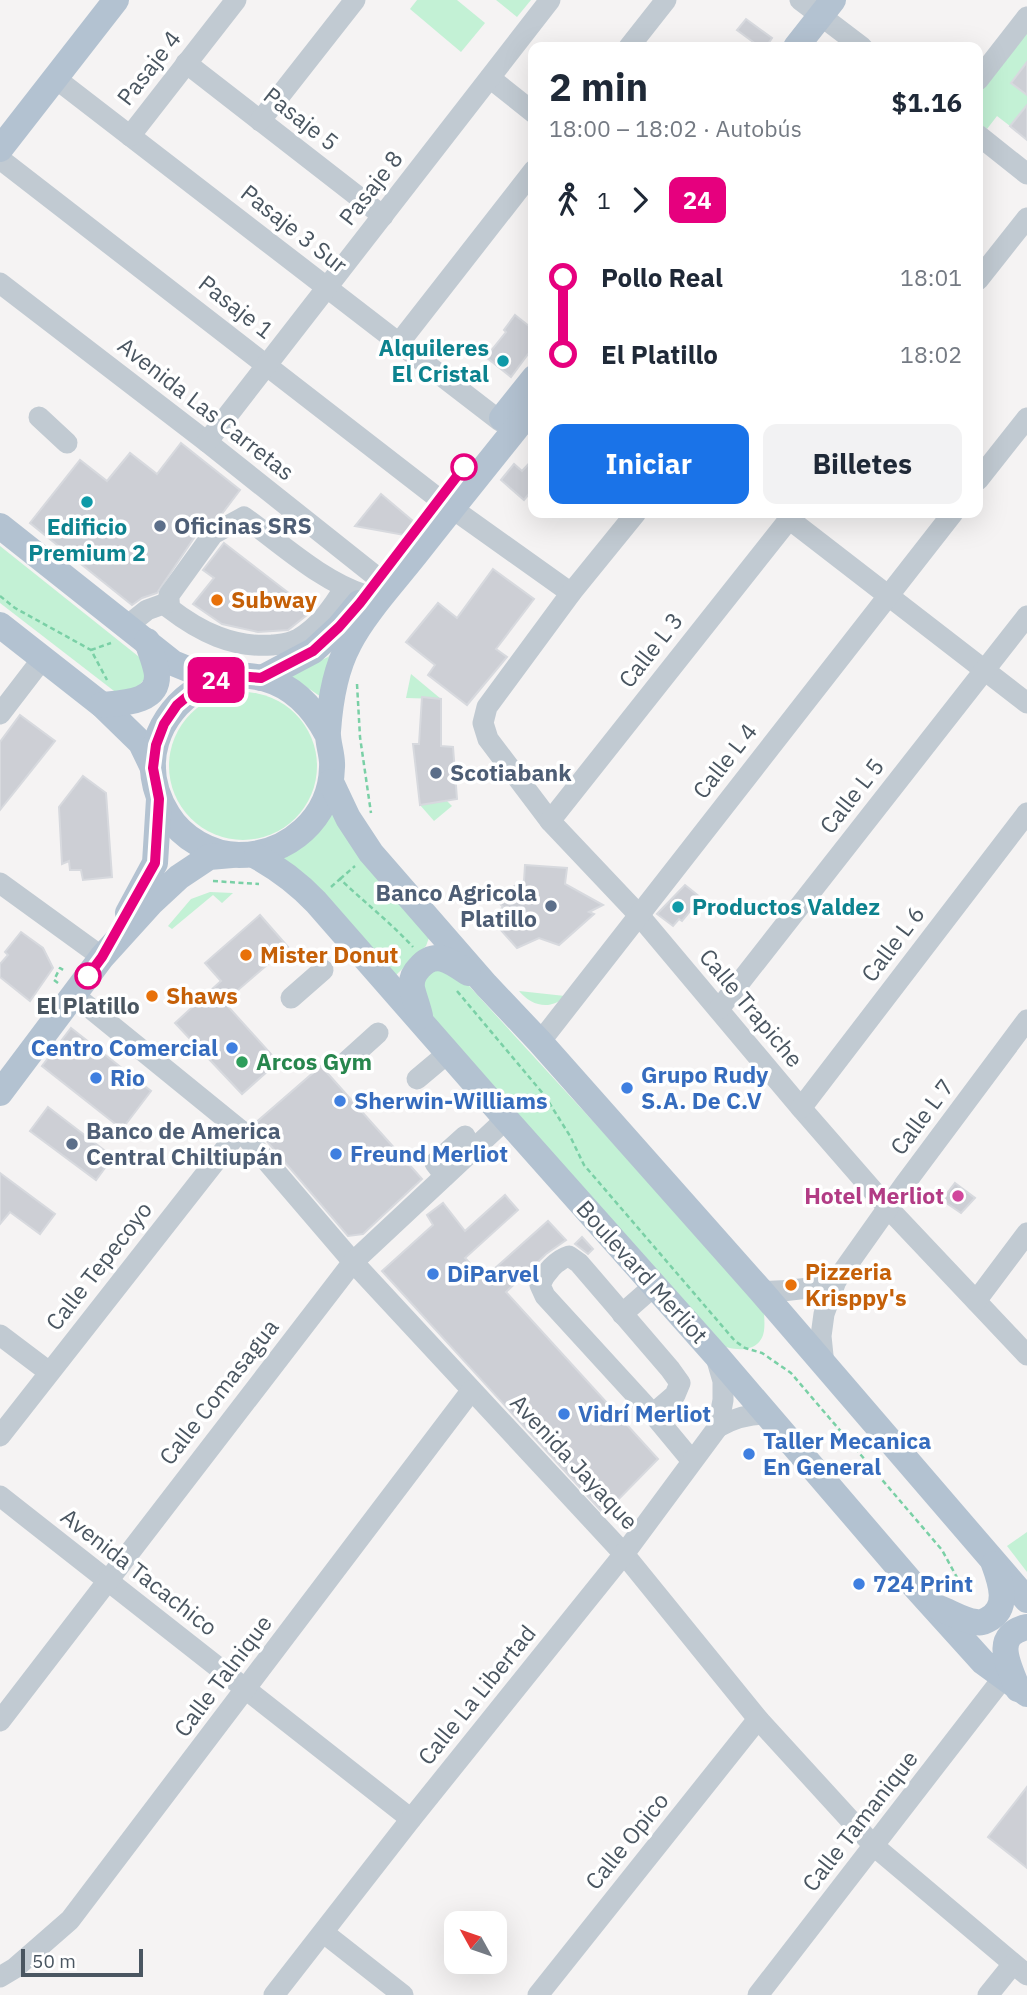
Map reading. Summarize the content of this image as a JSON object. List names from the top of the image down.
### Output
{
  "streets": {
    "main road": ["Boulevard Merliot"],
    "street": [
      "Pasaje 4",
      "Pasaje 5",
      "Pasaje 8",
      "Pasaje 3 Sur",
      "Pasaje 1",
      "Avenida Las Carretas",
      "Calle L 3",
      "Calle L 4",
      "Calle L 5",
      "Calle L 6",
      "Calle Trapiche",
      "Calle L 7",
      "Calle Tepecoyo",
      "Calle Comasagua",
      "Avenida Jayaque",
      "Avenida Tacachico",
      "Calle Talnique",
      "Calle La Libertad",
      "Calle Tamanique",
      "Calle Opico"
    ]
  },
  "crossings": [
    ["Pasaje 4", "Pasaje 5"],
    ["Pasaje 4", "Pasaje 3 Sur"],
    ["Pasaje 5", "Pasaje 8"],
    ["Pasaje 8", "Pasaje 3 Sur"],
    ["Pasaje 8", "Pasaje 1"],
    ["Pasaje 8", "Avenida Las Carretas"],
    ["Pasaje 1", "Calle Trapiche"],
    ["Calle L 3", "Calle Trapiche"],
    ["Calle L 4", "Calle Trapiche"],
    ["Calle L 5", "Calle Trapiche"],
    ["Calle L 6", "Calle Trapiche"],
    ["Calle Trapiche", "Calle L 7"],
    ["Calle Tepecoyo", "Avenida Jayaque"],
    ["Boulevard Merliot", "Calle Comasagua"],
    ["Boulevard Merliot", "Calle La Libertad"],
    ["Boulevard Merliot", "Calle Tamanique"],
    ["Calle Comasagua", "Avenida Jayaque"],
    ["Calle Comasagua", "Avenida Tacachico"],
    ["Avenida Jayaque", "Calle Talnique"],
    ["Avenida Jayaque", "Calle La Libertad"],
    ["Avenida Jayaque", "Calle Tamanique"],
    ["Avenida Jayaque", "Calle Opico"],
    ["Avenida Tacachico", "Calle Talnique"],
    ["Avenida Tacachico", "Calle La Libertad"]
  ],
  "places": [
    "Alquileres El Cristal",
    "Edificio Premium 2",
    "Oficinas SRS",
    "Subway",
    "Scotiabank",
    "Banco Agricola Platillo",
    "Productos Valdez",
    "Mister Donut",
    "El Platillo",
    "Shaws",
    "Centro Comercial",
    "Arcos Gym",
    "Rio",
    "Grupo Rudy S.A. De C.V",
    "Sherwin-Williams",
    "Banco de America Central Chiltiupán",
    "Freund Merliot",
    "Hotel Merliot",
    "DiParvel",
    "Pizzeria Krisppy's",
    "Vidrí Merliot",
    "Taller Mecanica En General",
    "724 Print"
  ],
  "lines": ["bus line 24"],
  "scale_bar": "50 m",
  "north": "top left",
  "page": {
    "on_map": "24",
    "heading": ["2 min", "18:00 – 18:02 · Autobús", "$1.16"],
    "legs": ["1", "24"],
    "list": [
      {
        "name": "Pollo Real",
        "value": "18:01"
      },
      {
        "name": "El Platillo",
        "value": "18:02"
      }
    ],
    "buttons": ["Iniciar", "Billetes"],
    "scale": "50 m"
  }
}
